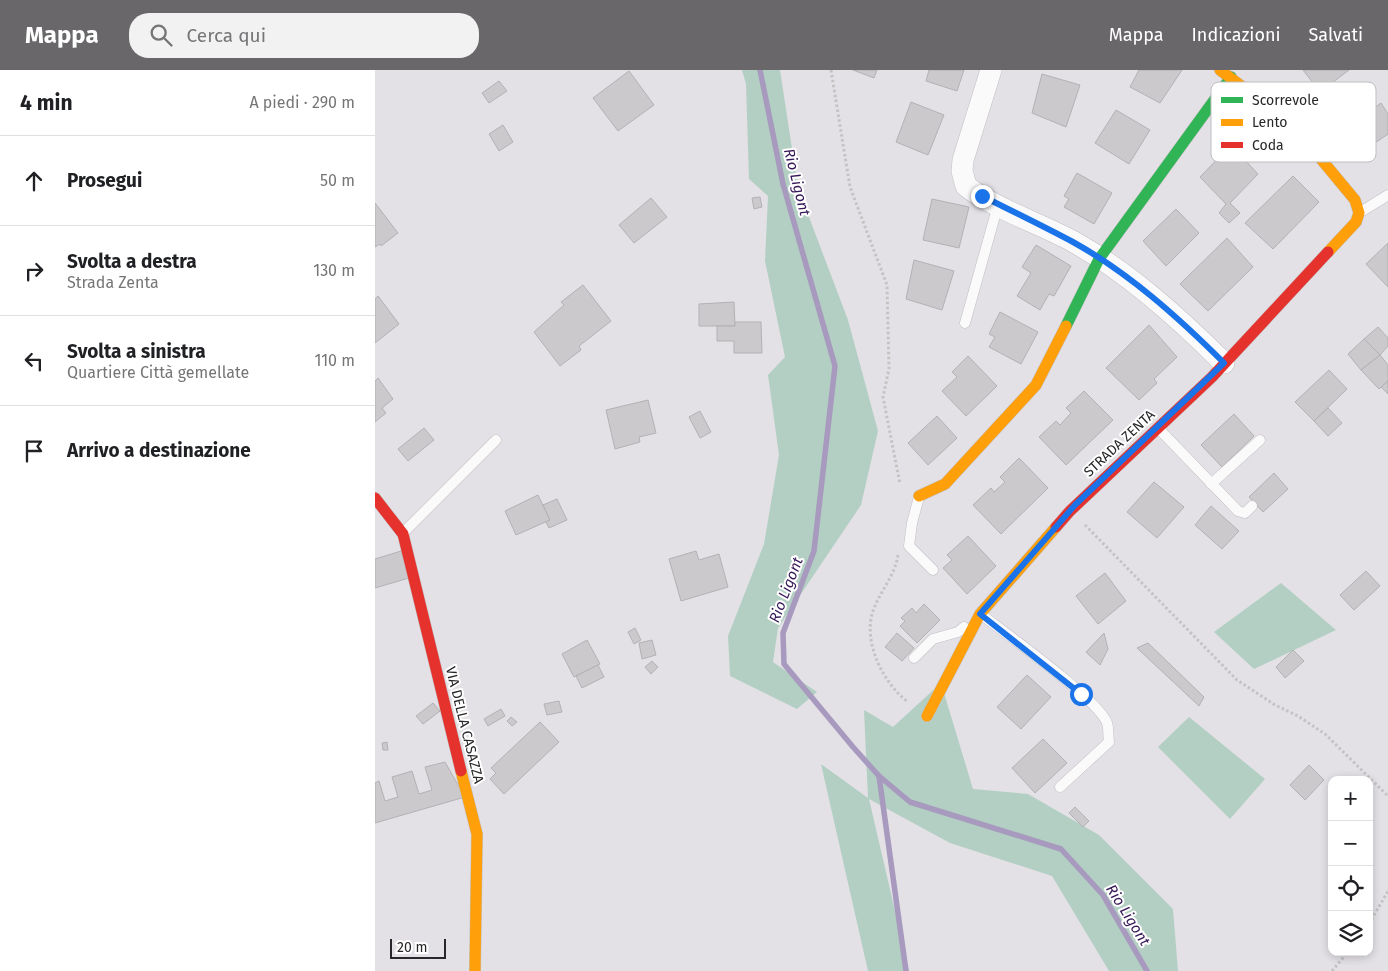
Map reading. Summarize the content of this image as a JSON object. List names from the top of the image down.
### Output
{
  "streets": {
    "street": ["STRADA ZENTA", "VIA DELLA CASAZZA"]
  },
  "water": ["Rio Ligont"],
  "legend": ["Scorrevole", "Lento", "Coda"],
  "scale_bar": "20 m",
  "page": {
    "header": "Mappa",
    "search": "Cerca qui",
    "nav": ["Mappa", "Indicazioni", "Salvati"],
    "heading": ["4 min", "A piedi · 290 m"],
    "list": [
      ["Prosegui", "50 m"],
      ["Svolta a destra", "Strada Zenta", "130 m"],
      ["Svolta a sinistra", "Quartiere Città gemellate", "110 m"],
      "Arrivo a destinazione"
    ],
    "map_buttons": ["+", "−"],
    "scale": "20 m"
  }
}
